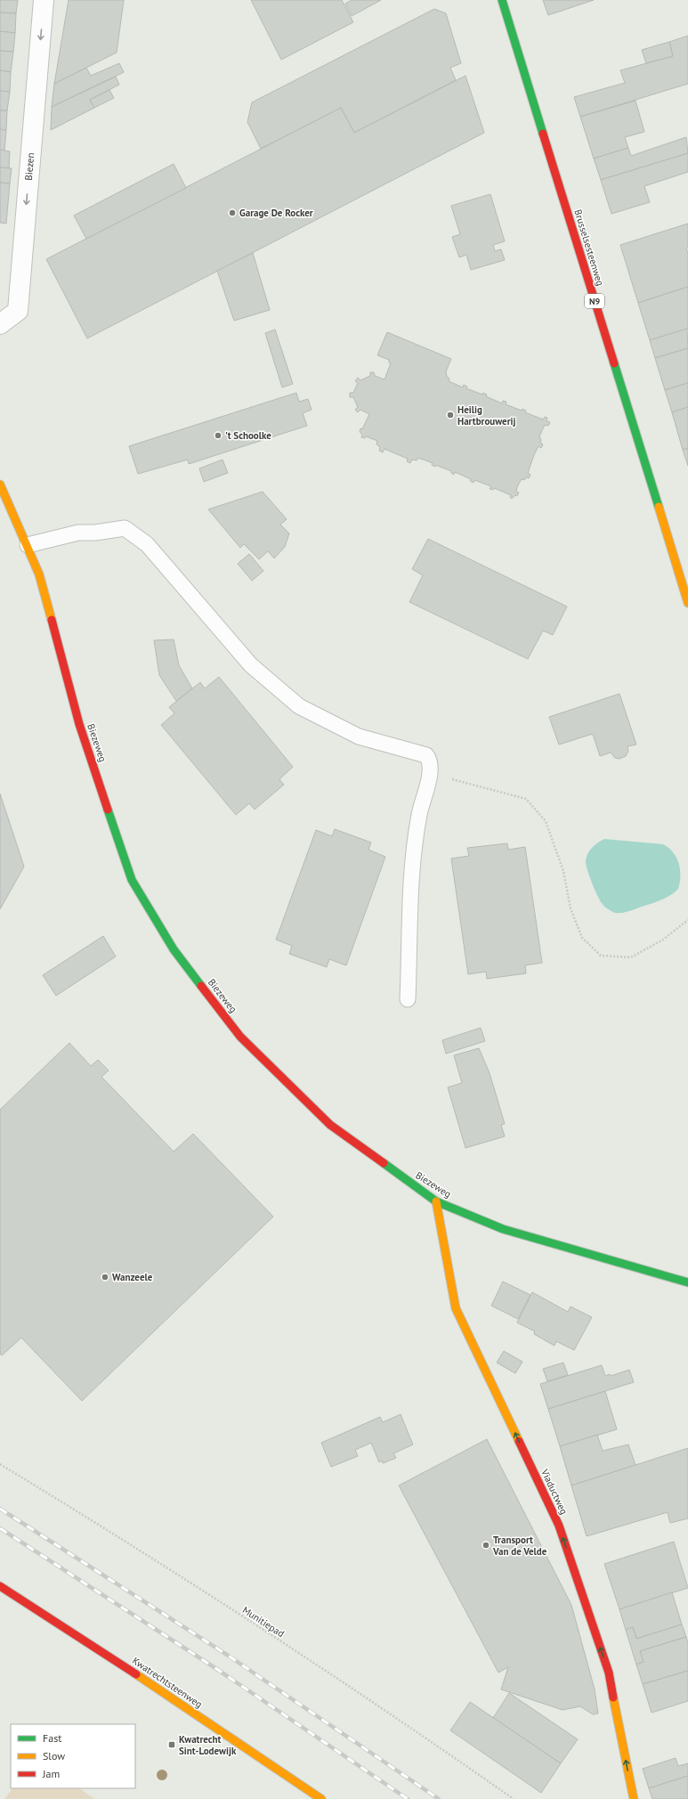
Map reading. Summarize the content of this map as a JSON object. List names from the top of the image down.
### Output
{
  "streets": {
    "street": [
      "Biezen",
      "Brusselsesteenweg",
      "N9",
      "Biezeweg",
      "Viaductweg",
      "Kwatrechtsteenweg"
    ],
    "path": ["Munitiepad"]
  },
  "crossings": [
    ["Biezeweg", "Viaductweg"]
  ],
  "one_way": ["Biezen", "Viaductweg"],
  "places": {
    "other": [
      "Garage De Rocker",
      "Heilig Hartbrouwerij",
      "'t Schoolke",
      "Wanzeele",
      "Transport Van de Velde"
    ],
    "transit": ["Kwatrecht Sint-Lodewijk"]
  },
  "legend": ["Fast", "Slow", "Jam"]
}
